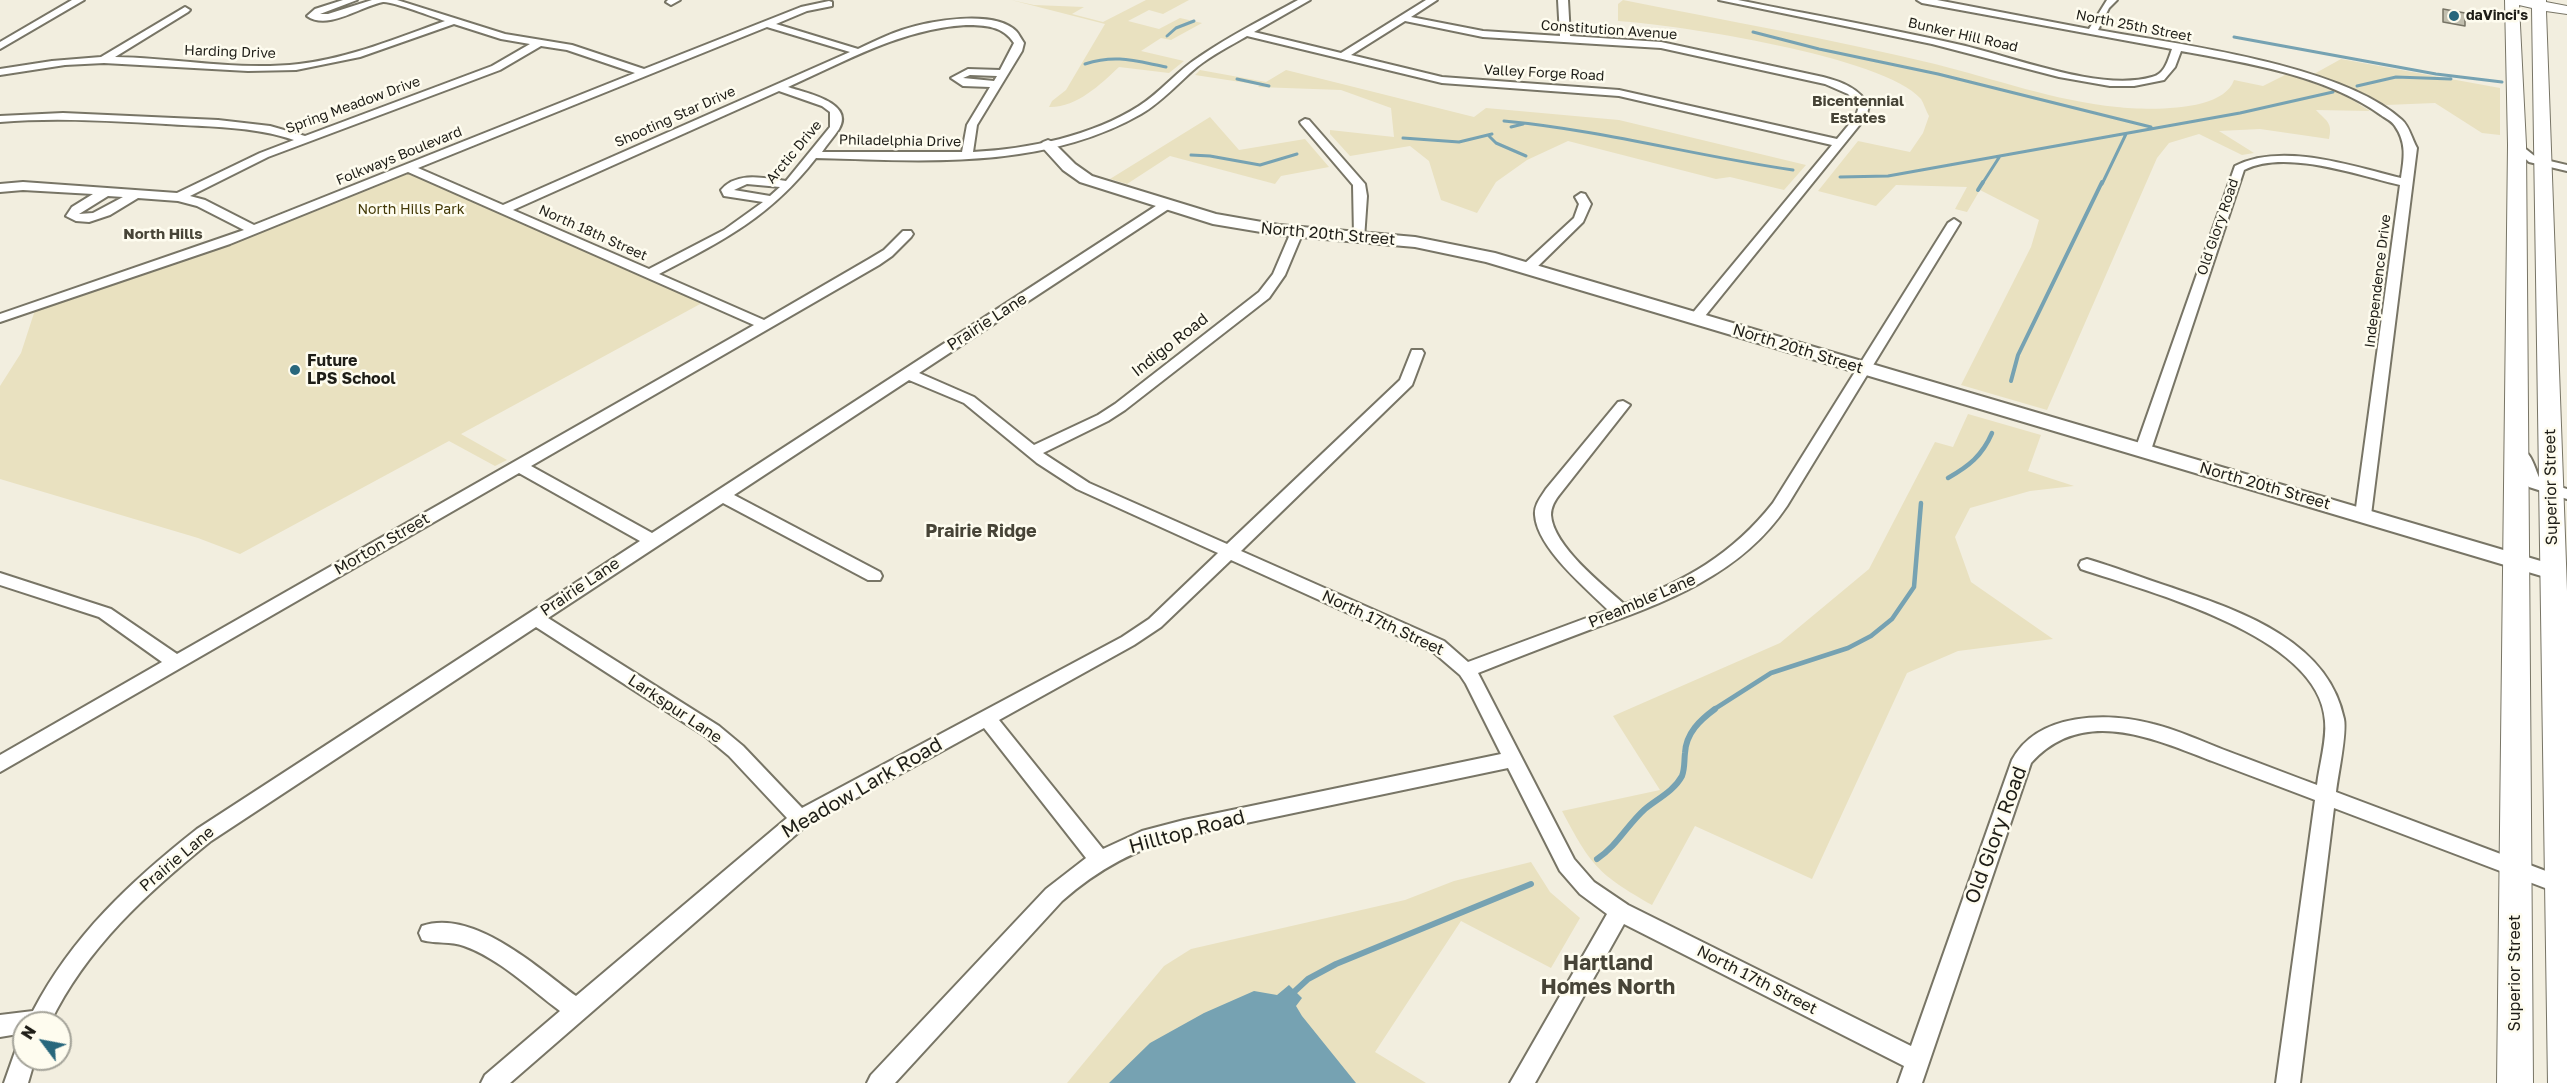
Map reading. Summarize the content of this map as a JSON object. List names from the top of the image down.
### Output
{
  "streets": {
    "main road": ["Superior Street"],
    "street": [
      "North 25th Street",
      "Constitution Avenue",
      "Bunker Hill Road",
      "Harding Drive",
      "Valley Forge Road",
      "Spring Meadow Drive",
      "Shooting Star Drive",
      "Philadelphia Drive",
      "Arctic Drive",
      "Folkways Boulevard",
      "Old Glory Road",
      "North 18th Street",
      "North 20th Street",
      "Independence Drive",
      "Prairie Lane",
      "Indigo Road",
      "Morton Street",
      "Preamble Lane",
      "North 17th Street",
      "Larkspur Lane",
      "Meadow Lark Road",
      "Hilltop Road"
    ]
  },
  "crossings": [
    ["North 25th Street", "Bunker Hill Road"],
    ["North 25th Street", "Independence Drive"],
    ["Constitution Avenue", "Valley Forge Road"],
    ["Valley Forge Road", "Philadelphia Drive"],
    ["Shooting Star Drive", "Arctic Drive"],
    ["Shooting Star Drive", "North 18th Street"],
    ["Philadelphia Drive", "Arctic Drive"],
    ["Philadelphia Drive", "North 20th Street"],
    ["Arctic Drive", "North 18th Street"],
    ["Folkways Boulevard", "North 18th Street"],
    ["Old Glory Road", "North 20th Street"],
    ["Old Glory Road", "Independence Drive"],
    ["Old Glory Road", "Superior Street"],
    ["Old Glory Road", "North 17th Street"],
    ["North 18th Street", "Morton Street"],
    ["North 20th Street", "Independence Drive"],
    ["North 20th Street", "Prairie Lane"],
    ["North 20th Street", "Indigo Road"],
    ["North 20th Street", "Superior Street"],
    ["North 20th Street", "Preamble Lane"],
    ["Prairie Lane", "North 17th Street"],
    ["Prairie Lane", "Larkspur Lane"],
    ["Indigo Road", "North 17th Street"],
    ["Preamble Lane", "North 17th Street"],
    ["North 17th Street", "Meadow Lark Road"],
    ["North 17th Street", "Hilltop Road"],
    ["Larkspur Lane", "Meadow Lark Road"]
  ],
  "districts": [
    "Bicentennial Estates",
    "North Hills",
    "Prairie Ridge",
    "Hartland Homes North"
  ],
  "parks": ["North Hills Park"],
  "places": ["daVinci's", "Future LPS School"],
  "north": "top left"
}
